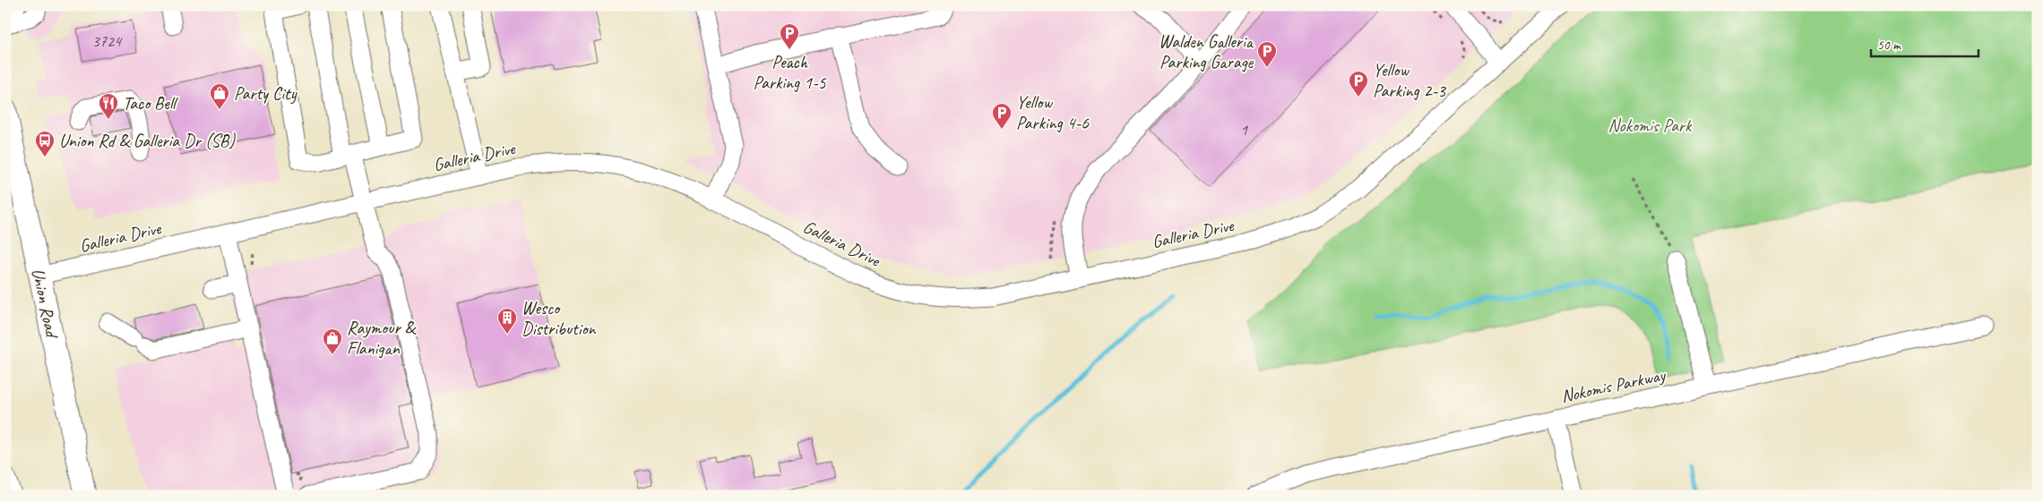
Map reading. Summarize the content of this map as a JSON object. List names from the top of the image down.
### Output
{
  "streets": {
    "main road": ["Union Road"],
    "street": ["Galleria Drive", "Nokomis Parkway"]
  },
  "crossings": [
    ["Galleria Drive", "Union Road"]
  ],
  "parks": ["Nokomis Park"],
  "places": {
    "parking": [
      "Peach Parking 1-5",
      "Walden Galleria Parking Garage",
      "Yellow Parking 2-3",
      "Yellow Parking 4-6"
    ],
    "shop": ["Party City", "Raymour & Flanigan"],
    "restaurant": ["Taco Bell"],
    "bus stop": ["Union Rd & Galleria Dr (SB)"],
    "building": ["Wesco Distribution"]
  },
  "house_numbers": ["3724", "1"],
  "scale_bar": "50 m"
}
